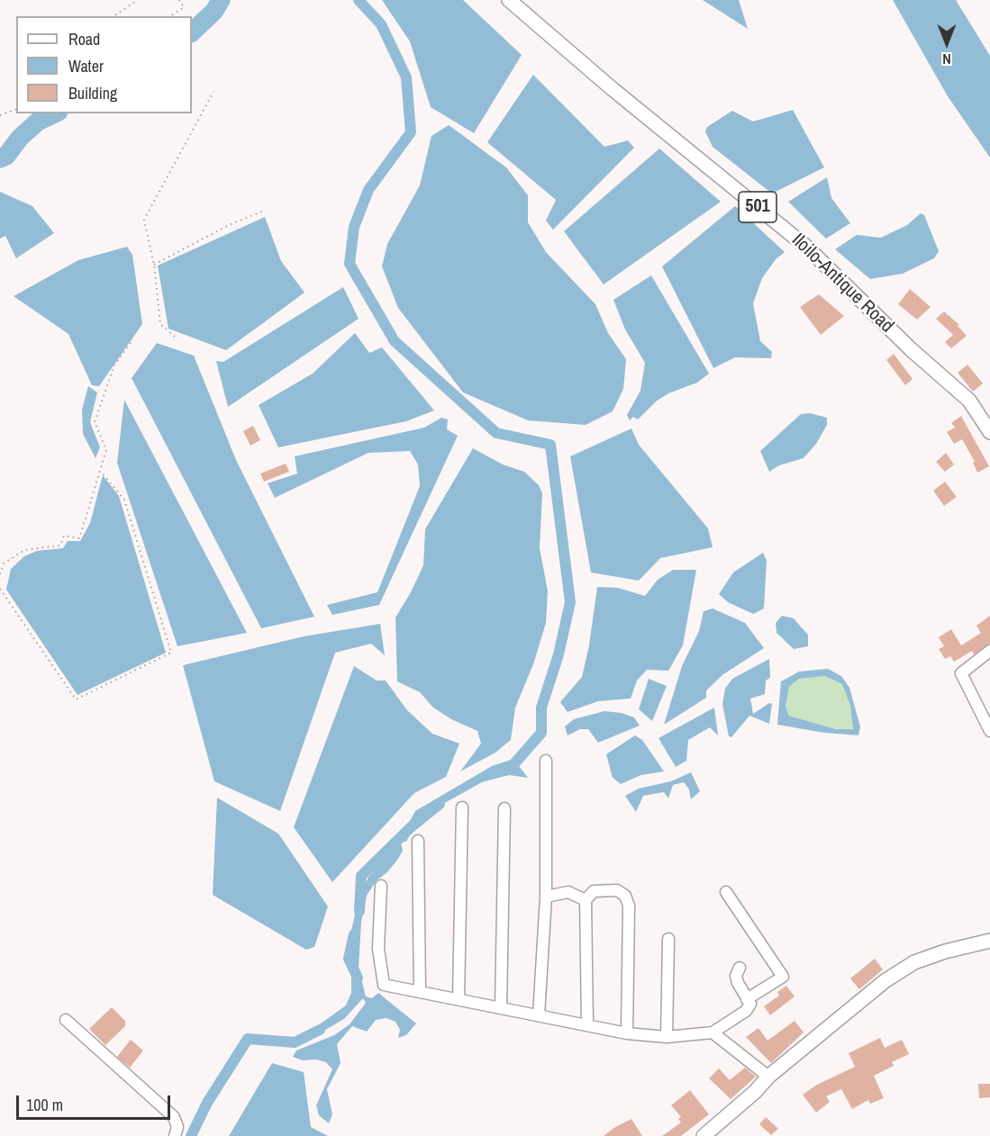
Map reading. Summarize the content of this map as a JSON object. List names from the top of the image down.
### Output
{
  "streets": {
    "main road": ["501", "Iloilo-Antique Road"]
  },
  "legend": ["Road", "Water", "Building"],
  "scale_bar": "100 m",
  "north": "bottom"
}
